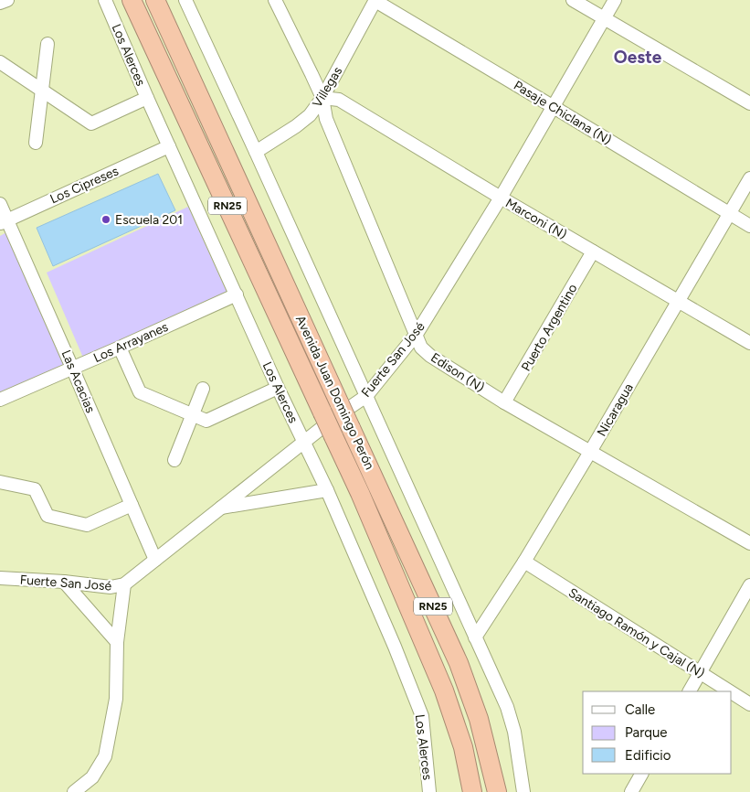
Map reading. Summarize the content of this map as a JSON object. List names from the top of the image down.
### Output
{
  "streets": {
    "highway": ["RN25", "Avenida Juan Domingo Perón"],
    "street": [
      "Los Alerces",
      "Villegas",
      "Pasaje Chiclana (N)",
      "Los Cipreses",
      "Marconi (N)",
      "Puerto Argentino",
      "Los Arrayanes",
      "Fuerte San José",
      "Edison (N)",
      "Las Acacias",
      "Nicaragua",
      "Santiago Ramón y Cajal (N)"
    ]
  },
  "crossings": [
    ["Los Alerces", "Los Cipreses"],
    ["Los Alerces", "Los Arrayanes"],
    ["Los Alerces", "Fuerte San José"],
    ["Villegas", "Pasaje Chiclana (N)"],
    ["Villegas", "Marconi (N)"],
    ["Villegas", "Edison (N)"],
    ["Villegas", "Avenida Juan Domingo Perón"],
    ["Pasaje Chiclana (N)", "Fuerte San José"],
    ["Pasaje Chiclana (N)", "Nicaragua"],
    ["Los Cipreses", "Las Acacias"],
    ["Marconi (N)", "Puerto Argentino"],
    ["Marconi (N)", "Fuerte San José"],
    ["Marconi (N)", "Edison (N)"],
    ["Marconi (N)", "Nicaragua"],
    ["Puerto Argentino", "Edison (N)"],
    ["Los Arrayanes", "Las Acacias"],
    ["Fuerte San José", "Edison (N)"],
    ["Fuerte San José", "Las Acacias"],
    ["Fuerte San José", "Avenida Juan Domingo Perón"],
    ["Edison (N)", "Nicaragua"],
    ["Avenida Juan Domingo Perón", "Nicaragua"],
    ["Nicaragua", "Santiago Ramón y Cajal (N)"]
  ],
  "districts": ["Oeste"],
  "places": ["Escuela 201"],
  "legend": ["Calle", "Parque", "Edificio"]
}
